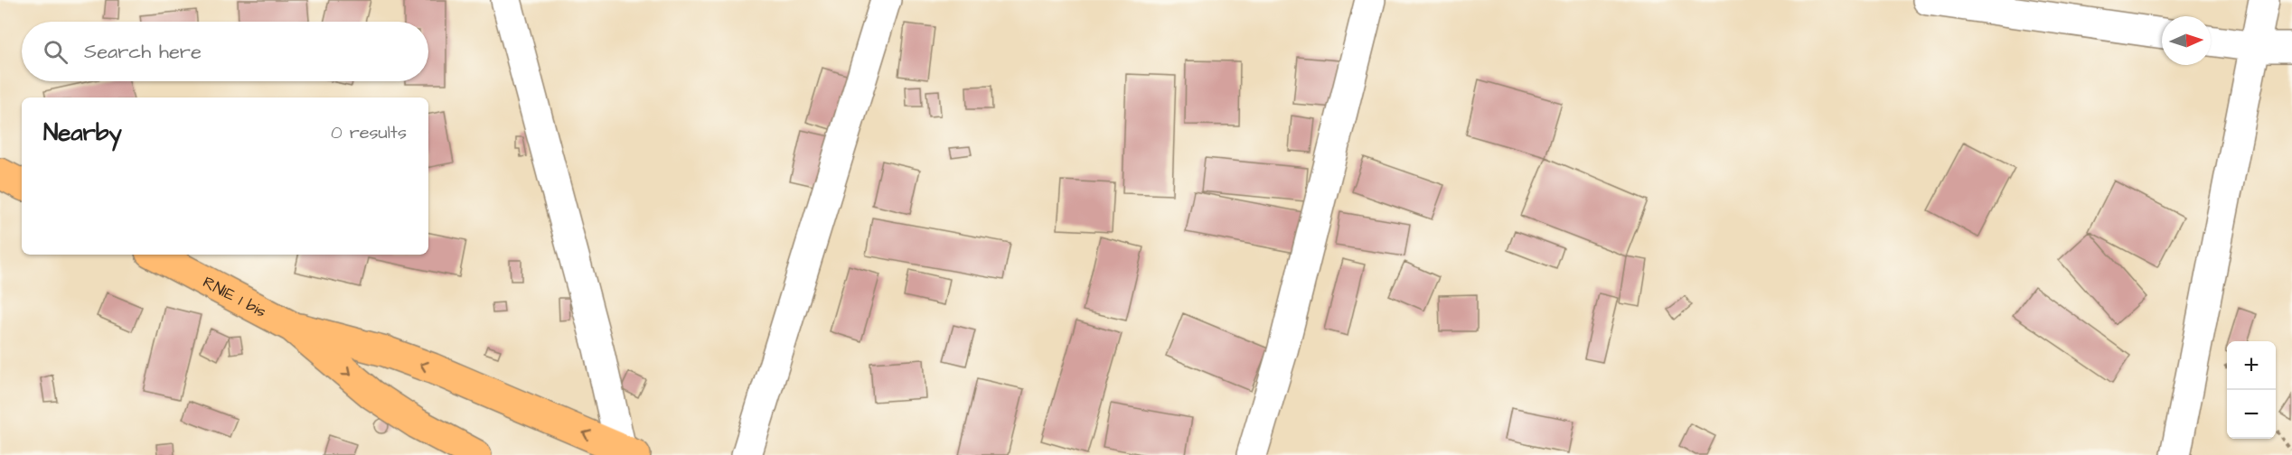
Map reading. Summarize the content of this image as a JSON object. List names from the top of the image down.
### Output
{
  "streets": {
    "main road": ["RNIE 1 bis"]
  },
  "north": "right",
  "page": {
    "search": "Search here",
    "heading": ["Nearby", "0 results"],
    "map_buttons": ["+", "−"]
  }
}
